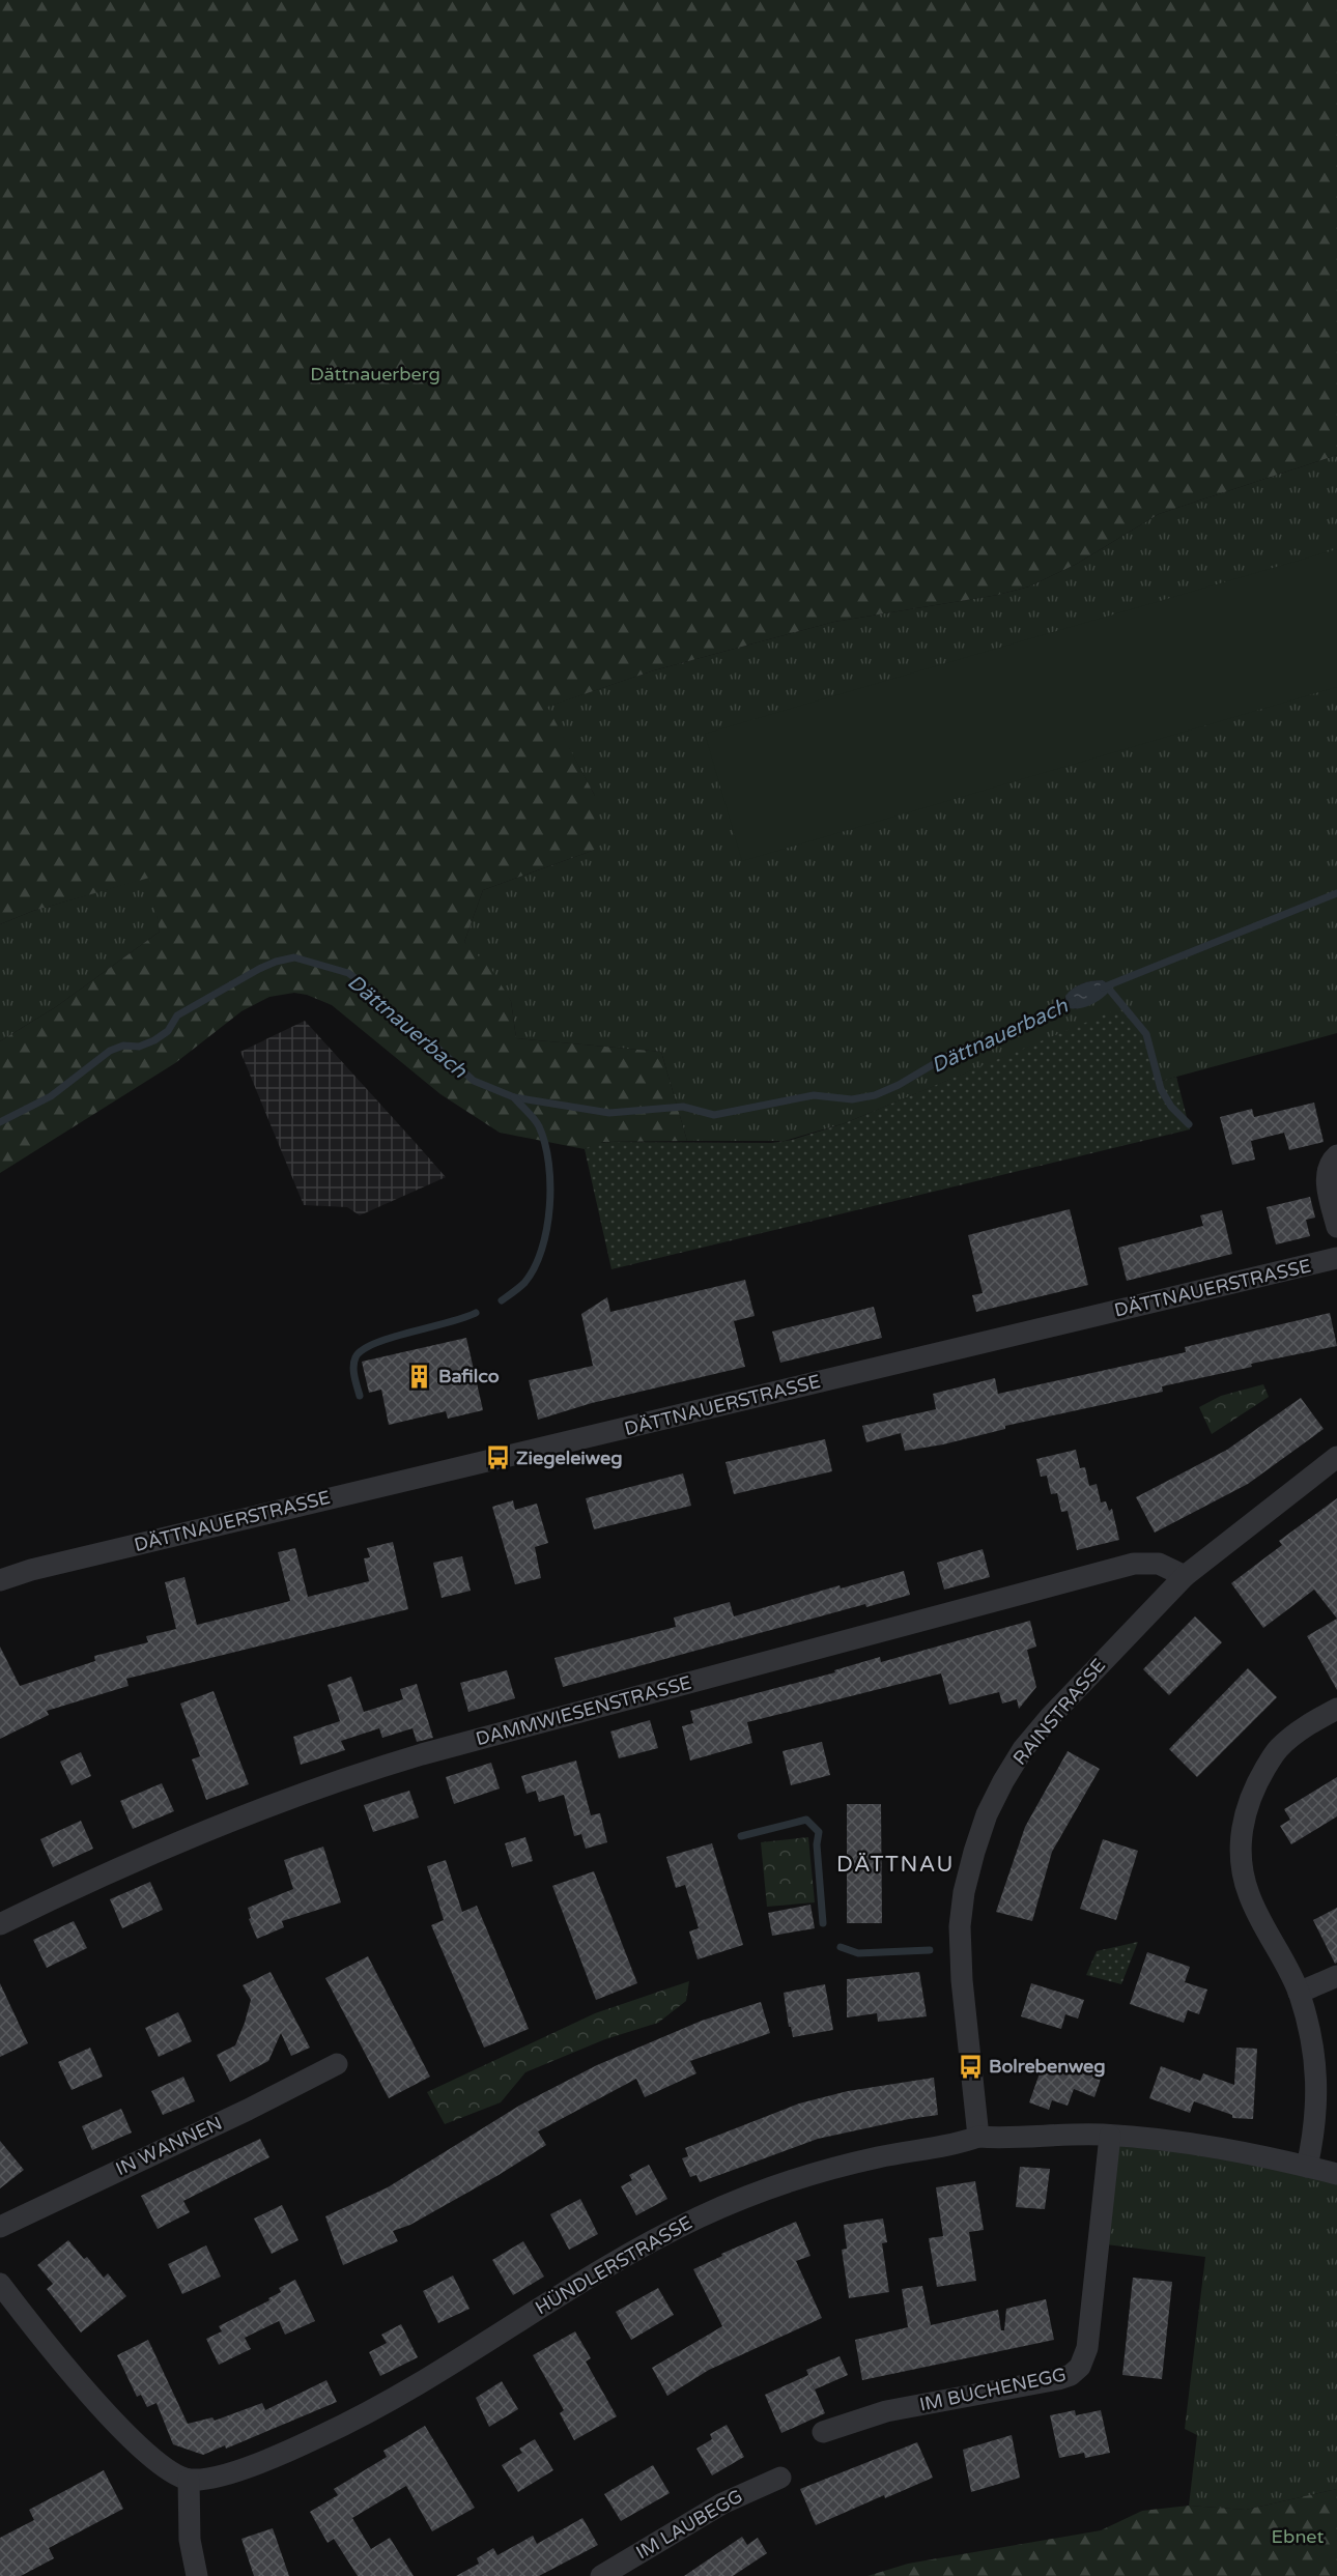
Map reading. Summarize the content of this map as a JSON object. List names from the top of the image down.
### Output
{
  "streets": {
    "street": [
      "DÄTTNAUERSTRASSE",
      "DAMMWIESENSTRASSE",
      "RAINSTRASSE",
      "IN WANNEN",
      "HÜNDLERSTRASSE",
      "IM BUCHENEGG",
      "IM LAUBEGG"
    ]
  },
  "crossings": [
    ["DAMMWIESENSTRASSE", "RAINSTRASSE"],
    ["RAINSTRASSE", "HÜNDLERSTRASSE"],
    ["HÜNDLERSTRASSE", "IM BUCHENEGG"]
  ],
  "districts": ["DÄTTNAU"],
  "water": ["Dättnauerbach"],
  "parks": ["Dättnauerberg", "Ebnet"],
  "places": {
    "building": ["Bafilco"],
    "bus stop": ["Ziegeleiweg", "Bolrebenweg"]
  }
}
